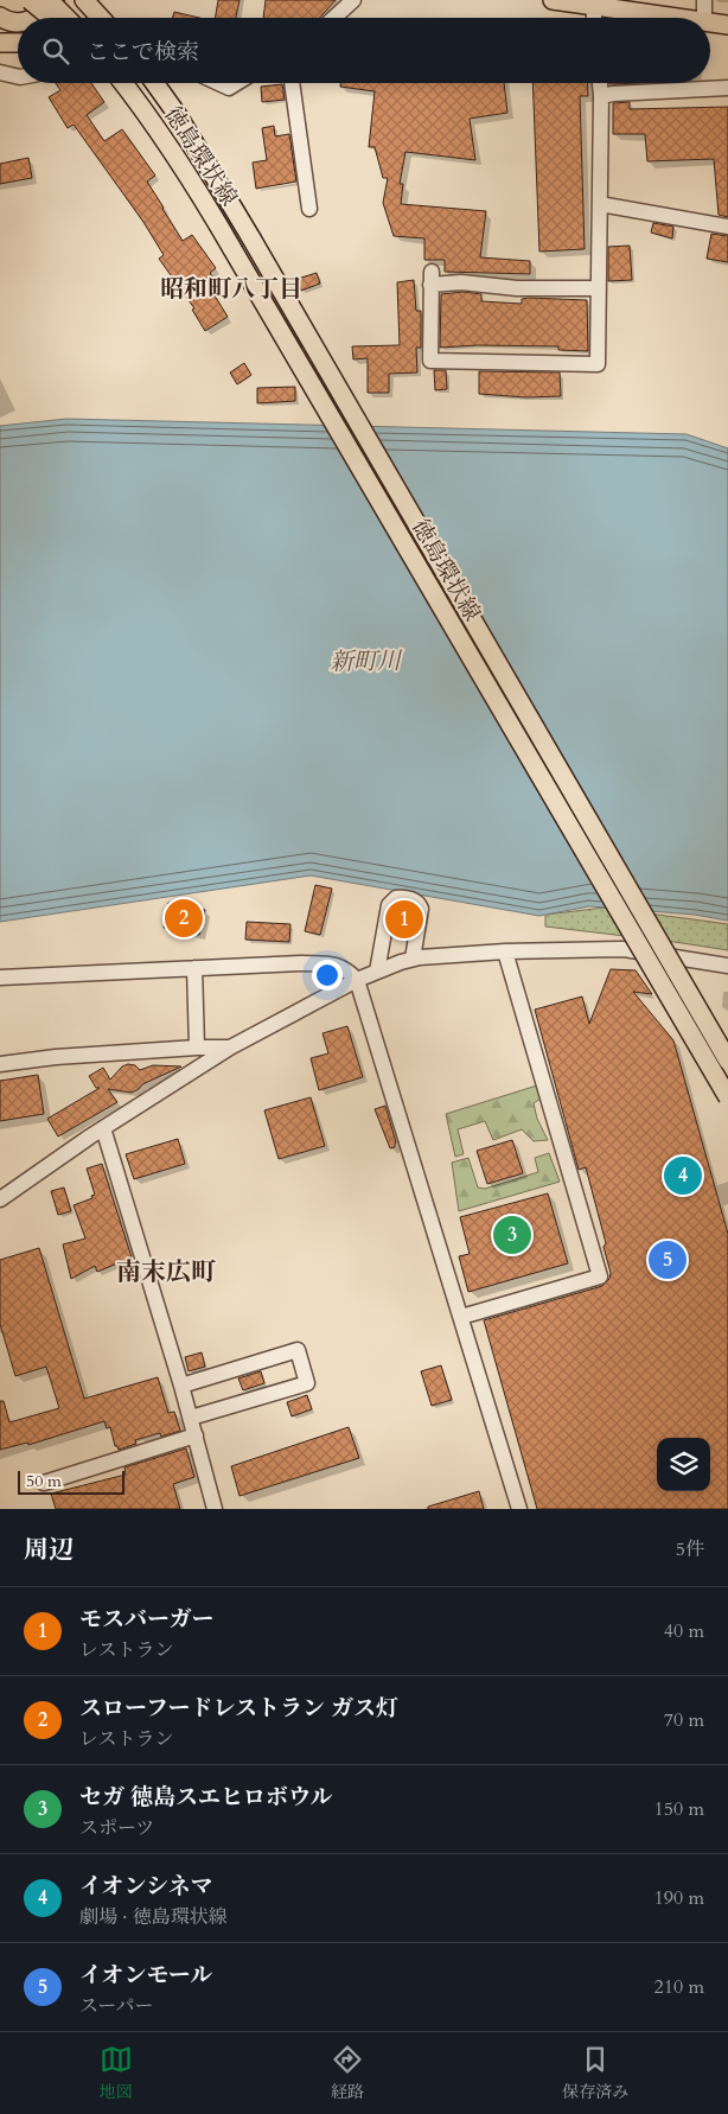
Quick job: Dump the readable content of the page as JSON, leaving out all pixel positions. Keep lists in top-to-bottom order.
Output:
{
  "streets": {
    "main road": ["徳島環状線"]
  },
  "districts": ["昭和町八丁目", "南末広町"],
  "water": ["新町川"],
  "scale_bar": "50 m",
  "page": {
    "search": "ここで検索",
    "pins": [
      "2",
      "1",
      "4",
      "3",
      "5"
    ],
    "scale": "50 m",
    "heading": ["周辺", "5件"],
    "list": [
      {
        "mark": "1",
        "name": "モスバーガー",
        "note": "レストラン",
        "value": "40 m"
      },
      {
        "mark": "2",
        "name": "スローフードレストラン ガス灯",
        "note": "レストラン",
        "value": "70 m"
      },
      {
        "mark": "3",
        "name": "セガ 徳島スエヒロボウル",
        "note": "スポーツ",
        "value": "150 m"
      },
      {
        "mark": "4",
        "name": "イオンシネマ",
        "note": "劇場 · 徳島環状線",
        "value": "190 m"
      },
      {
        "mark": "5",
        "name": "イオンモール",
        "note": "スーパー",
        "value": "210 m"
      }
    ],
    "nav": ["地図", "経路", "保存済み"]
  }
}
